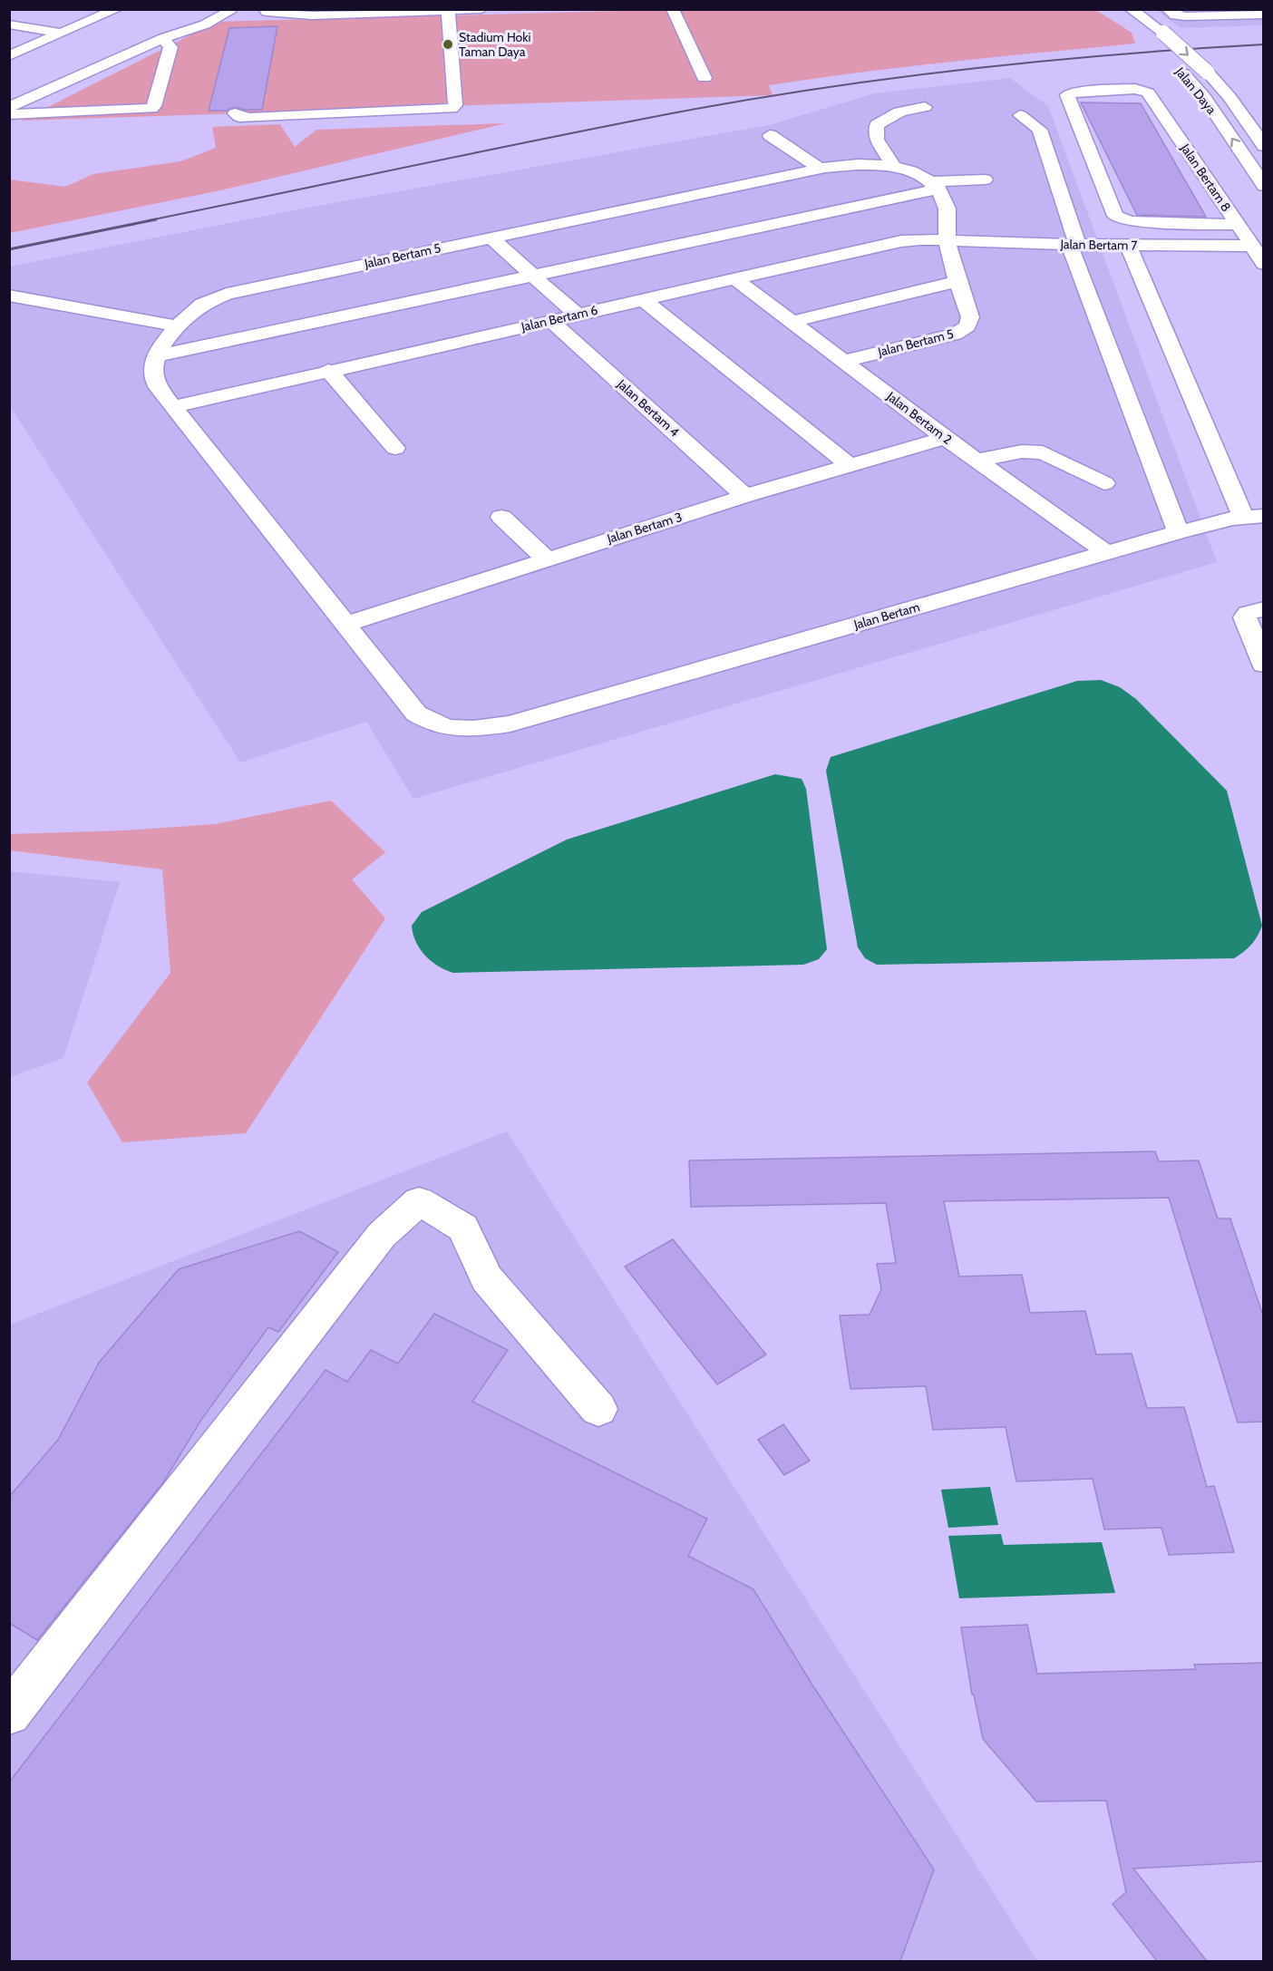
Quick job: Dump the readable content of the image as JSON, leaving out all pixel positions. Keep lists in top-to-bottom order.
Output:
{
  "streets": {
    "street": [
      "Jalan Daya",
      "Jalan Bertam 8",
      "Jalan Bertam 7",
      "Jalan Bertam 5",
      "Jalan Bertam 6",
      "Jalan Bertam 4",
      "Jalan Bertam 2",
      "Jalan Bertam 3",
      "Jalan Bertam"
    ]
  },
  "crossings": [
    ["Jalan Bertam 8", "Jalan Bertam 7"],
    ["Jalan Bertam 7", "Jalan Bertam 5"],
    ["Jalan Bertam 7", "Jalan Bertam 6"],
    ["Jalan Bertam 5", "Jalan Bertam 6"],
    ["Jalan Bertam 5", "Jalan Bertam 2"],
    ["Jalan Bertam 6", "Jalan Bertam 4"],
    ["Jalan Bertam 6", "Jalan Bertam 2"],
    ["Jalan Bertam 4", "Jalan Bertam 3"],
    ["Jalan Bertam 2", "Jalan Bertam 3"],
    ["Jalan Bertam 2", "Jalan Bertam"],
    ["Jalan Bertam 3", "Jalan Bertam"]
  ],
  "places": ["Stadium Hoki Taman Daya"]
}
